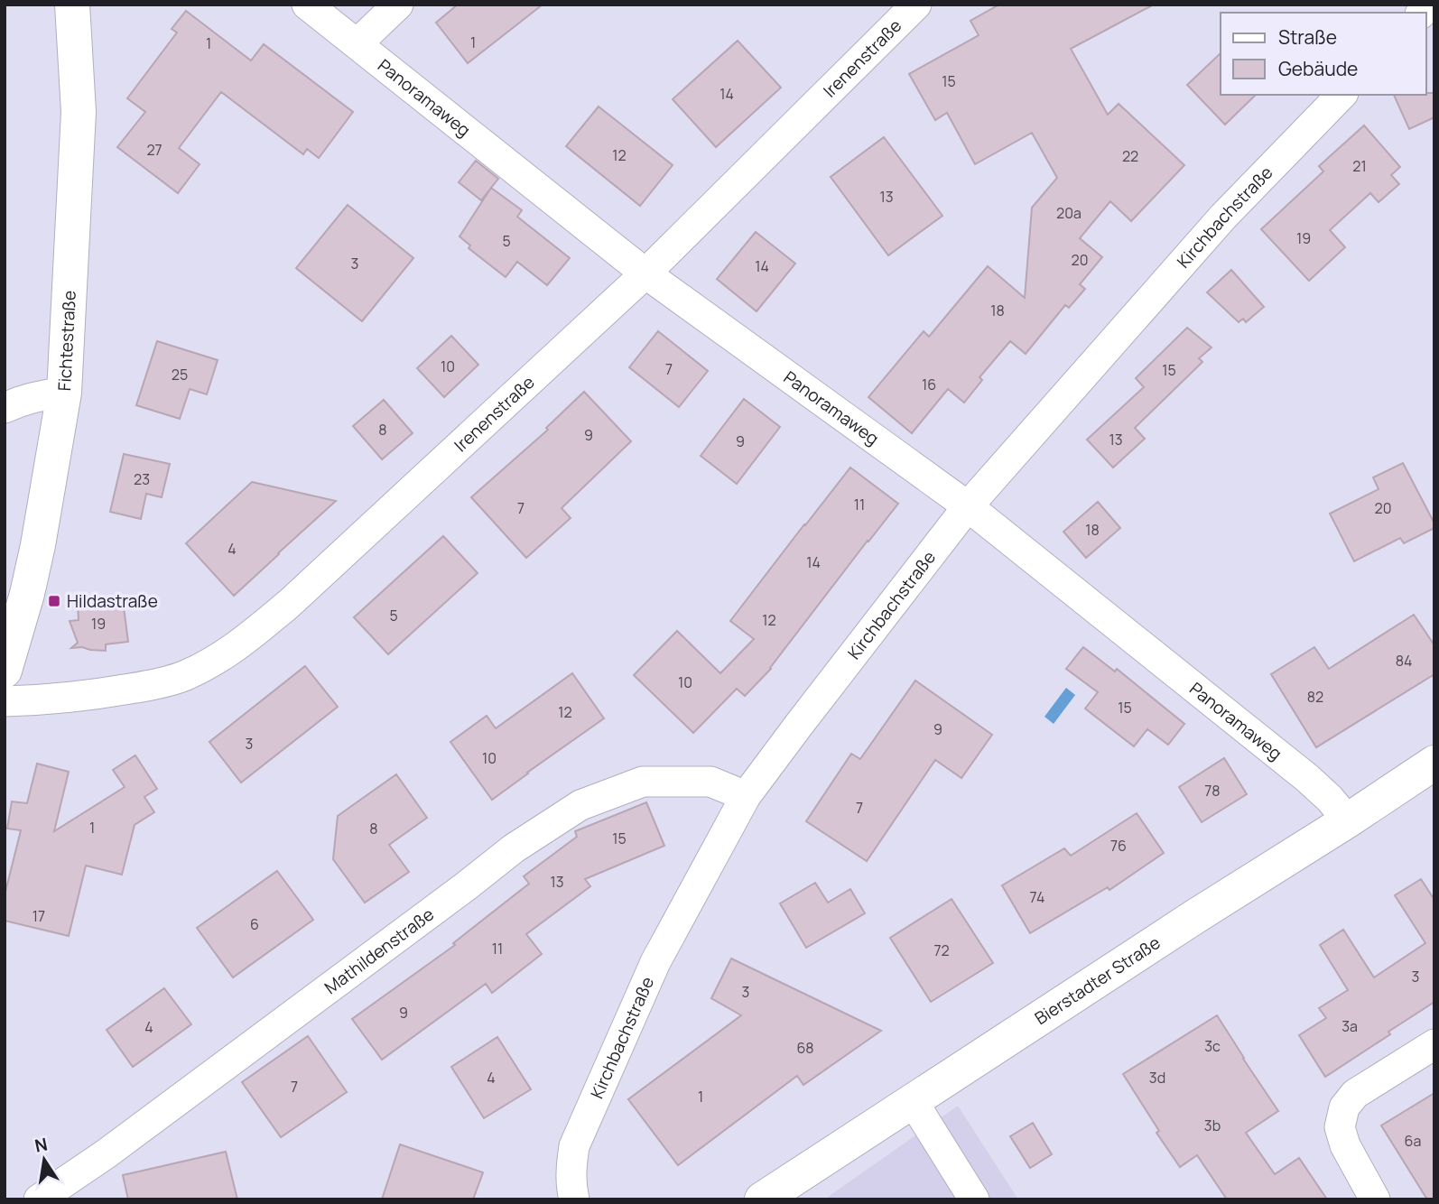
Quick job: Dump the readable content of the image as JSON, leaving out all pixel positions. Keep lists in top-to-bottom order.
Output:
{
  "streets": {
    "main road": ["Fichtestraße", "Bierstadter Straße"],
    "street": [
      "Irenenstraße",
      "Panoramaweg",
      "Kirchbachstraße",
      "Mathildenstraße"
    ]
  },
  "crossings": [
    ["Irenenstraße", "Panoramaweg"],
    ["Panoramaweg", "Kirchbachstraße"],
    ["Panoramaweg", "Bierstadter Straße"],
    ["Kirchbachstraße", "Mathildenstraße"]
  ],
  "places": {
    "transit": ["Hildastraße"]
  },
  "house_numbers": [
    "1",
    "1",
    "15",
    "14",
    "27",
    "12",
    "22",
    "21",
    "13",
    "20a",
    "19",
    "5",
    "20",
    "3",
    "14",
    "18",
    "10",
    "7",
    "15",
    "25",
    "16",
    "8",
    "9",
    "13",
    "9",
    "23",
    "11",
    "7",
    "20",
    "18",
    "4",
    "14",
    "5",
    "12",
    "19",
    "84",
    "10",
    "82",
    "15",
    "12",
    "9",
    "3",
    "10",
    "78",
    "7",
    "1",
    "8",
    "15",
    "76",
    "13",
    "74",
    "17",
    "6",
    "11",
    "72",
    "3",
    "3",
    "9",
    "3a",
    "4",
    "3c",
    "68",
    "4",
    "3d",
    "7",
    "1",
    "3b",
    "6a"
  ],
  "legend": ["Straße", "Gebäude"],
  "north": "top"
}
